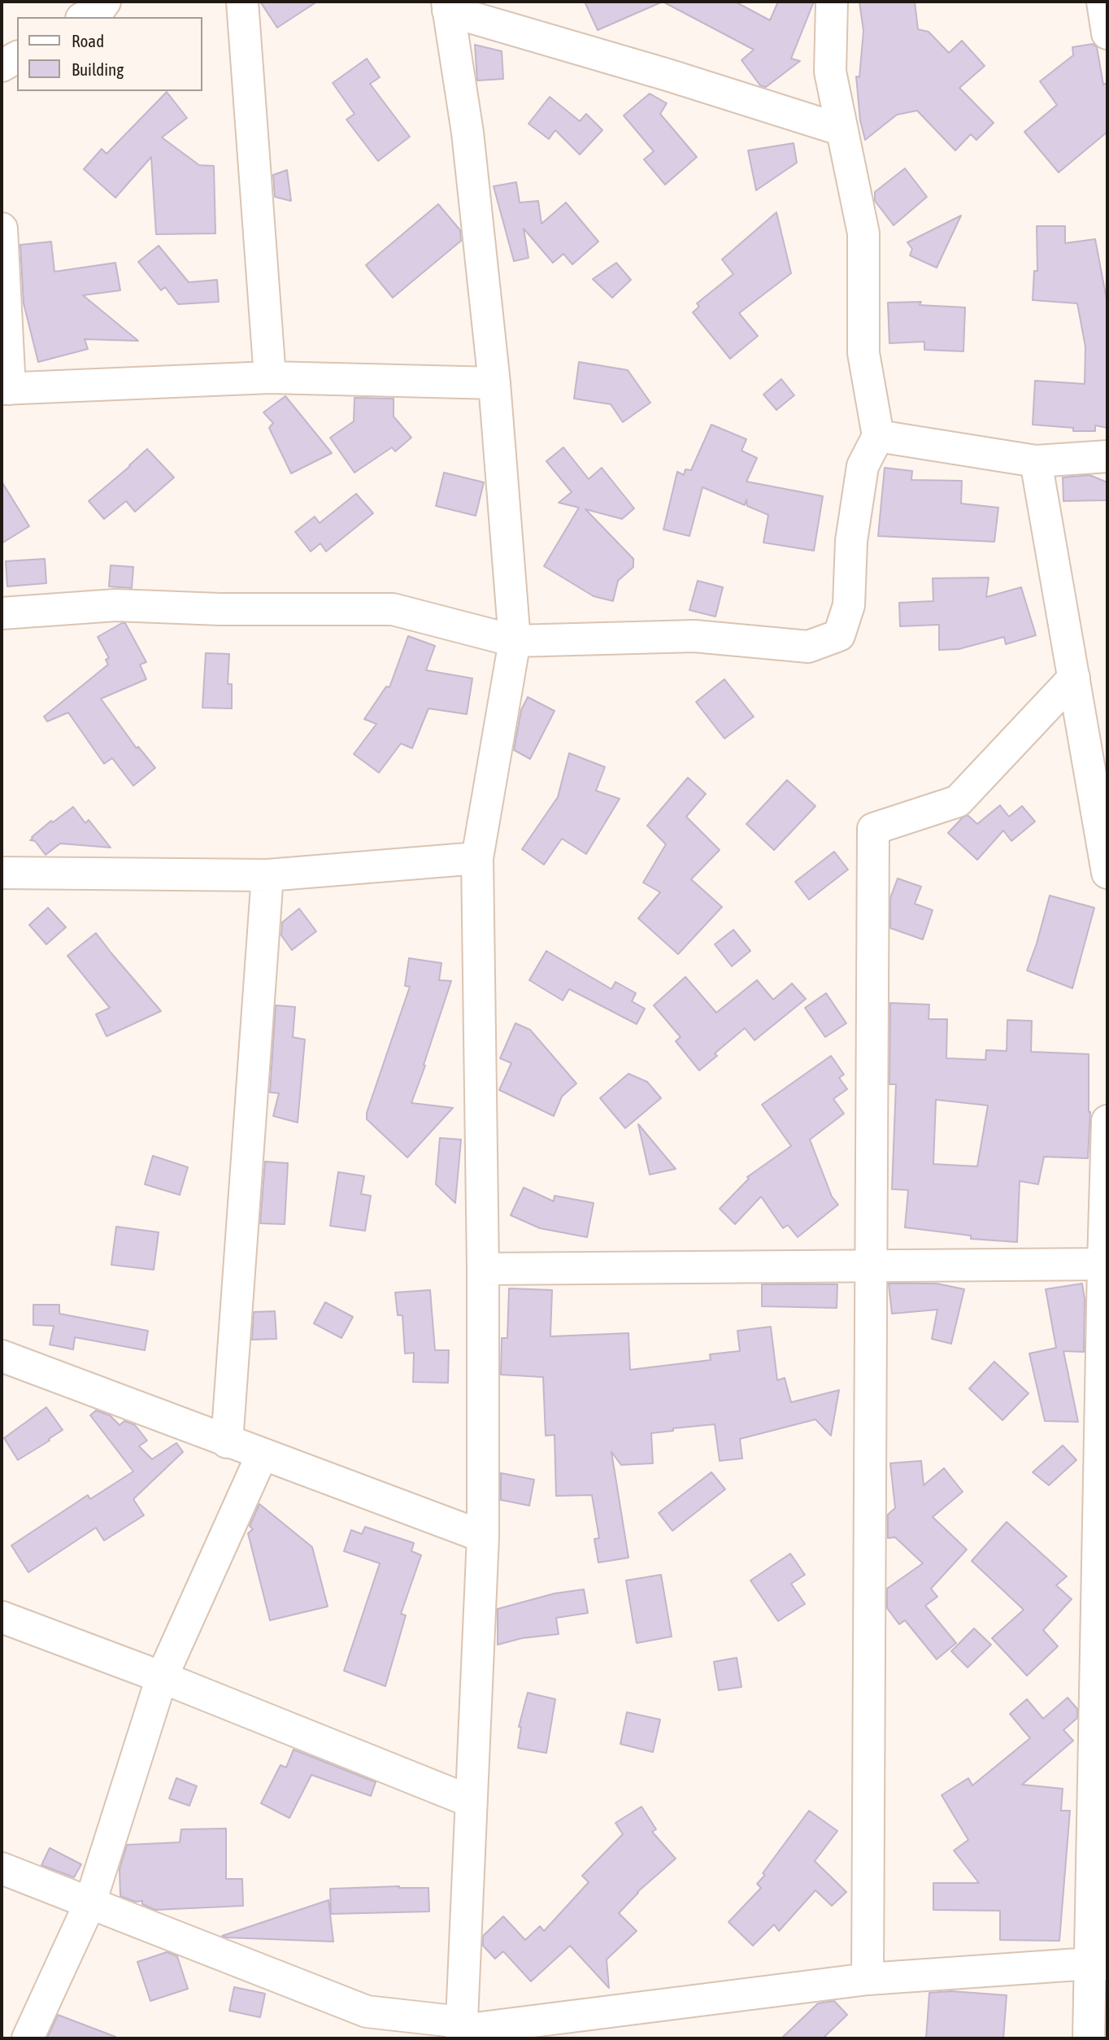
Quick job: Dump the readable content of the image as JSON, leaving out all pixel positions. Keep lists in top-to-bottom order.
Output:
{
  "legend": ["Road", "Building"]
}
